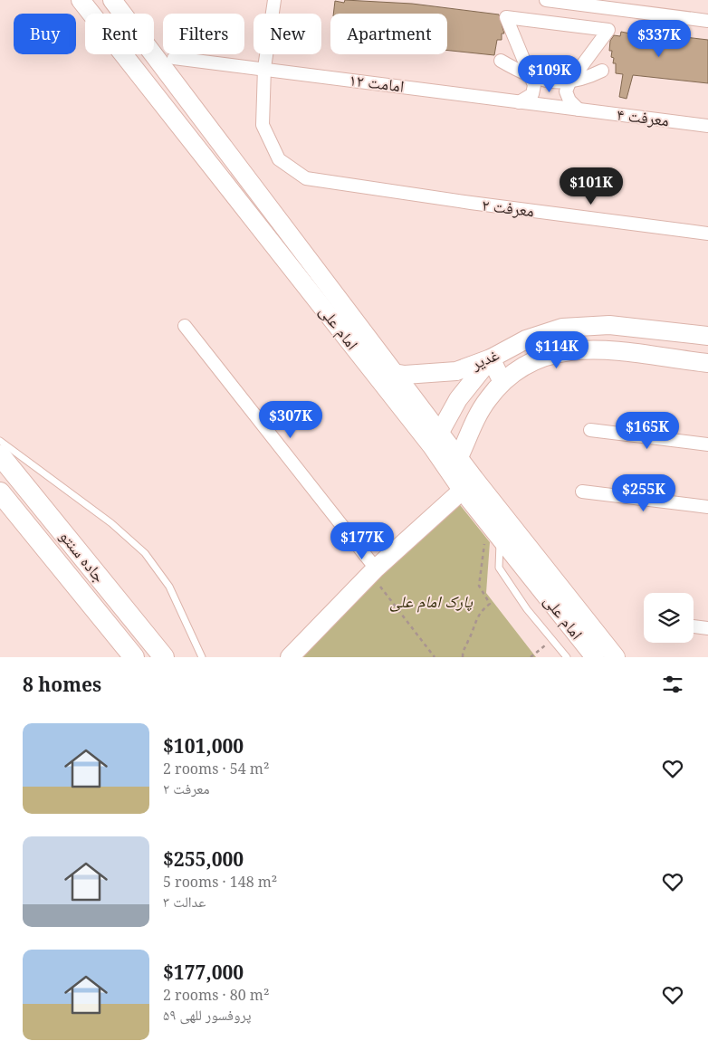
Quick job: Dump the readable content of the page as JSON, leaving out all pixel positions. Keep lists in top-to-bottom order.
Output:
{
  "streets": {
    "main road": ["جاده سنتو"],
    "street": [
      "امامت ۱۲",
      "معرفت ۴",
      "معرفت ۲",
      "امام علی",
      "غدیر"
    ]
  },
  "crossings": [
    ["امامت ۱۲", "معرفت ۴"],
    ["امامت ۱۲", "معرفت ۲"],
    ["امام علی", "غدیر"]
  ],
  "parks": ["پارک امام علی"],
  "page": {
    "chip": [
      "Buy",
      "Rent",
      "Filters",
      "New",
      "Apartment"
    ],
    "price": [
      "$337K",
      "$109K",
      "$101K",
      "$114K",
      "$307K",
      "$165K",
      "$255K",
      "$177K"
    ],
    "heading": "8 homes",
    "list": [
      {
        "name": "$101,000",
        "note": "2 rooms · 54 m² · معرفت ۲"
      },
      {
        "name": "$255,000",
        "note": "5 rooms · 148 m² · عدالت ۳"
      },
      {
        "name": "$177,000",
        "note": "2 rooms · 80 m² · پروفسور للهی ۵۹"
      }
    ]
  }
}
